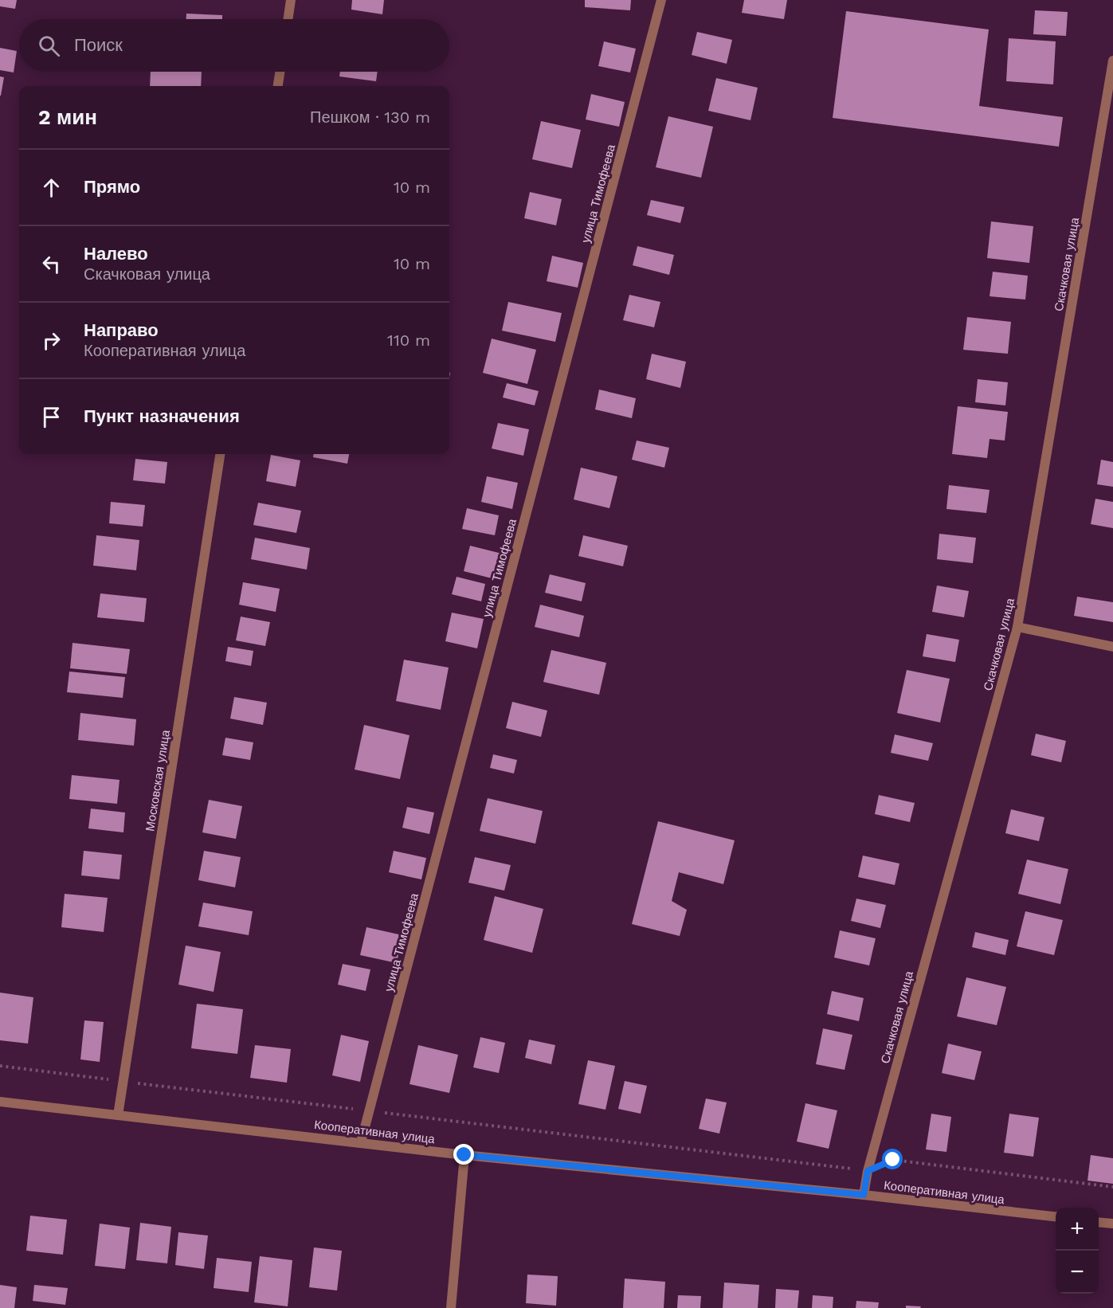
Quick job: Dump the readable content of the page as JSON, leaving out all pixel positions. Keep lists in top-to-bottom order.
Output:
{
  "streets": {
    "street": [
      "улица Тимофеева",
      "Скачковая улица",
      "Московская улица",
      "Кооперативная улица"
    ]
  },
  "crossings": [
    ["улица Тимофеева", "Кооперативная улица"],
    ["Скачковая улица", "Кооперативная улица"],
    ["Московская улица", "Кооперативная улица"]
  ],
  "page": {
    "search": "Поиск",
    "heading": ["2 мин", "Пешком · 130 m"],
    "list": [
      ["Прямо", "10 m"],
      ["Налево", "Скачковая улица", "10 m"],
      ["Направо", "Кооперативная улица", "110 m"],
      "Пункт назначения"
    ],
    "map_buttons": ["+", "−"]
  }
}
